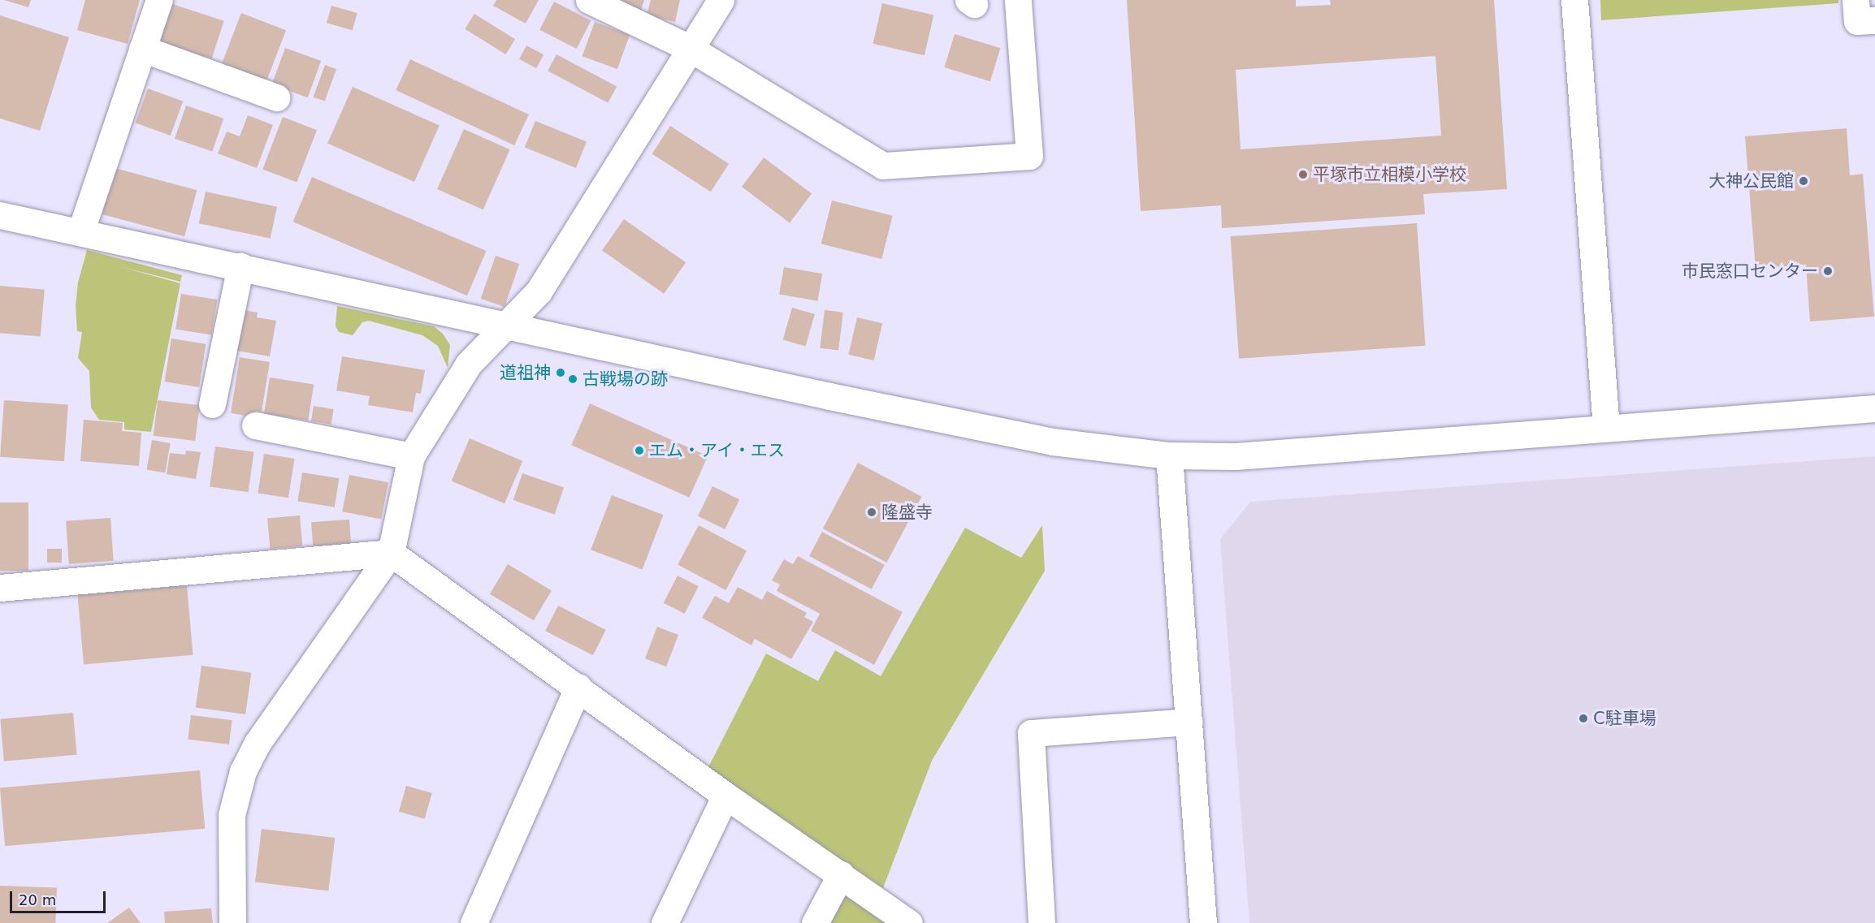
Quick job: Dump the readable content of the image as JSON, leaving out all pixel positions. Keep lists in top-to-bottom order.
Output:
{
  "places": [
    "平塚市立相模小学校",
    "大神公民館",
    "市民窓口センター",
    "道祖神",
    "古戦場の跡",
    "エム・アイ・エス",
    "隆盛寺",
    "C駐車場"
  ],
  "scale_bar": "20 m"
}
